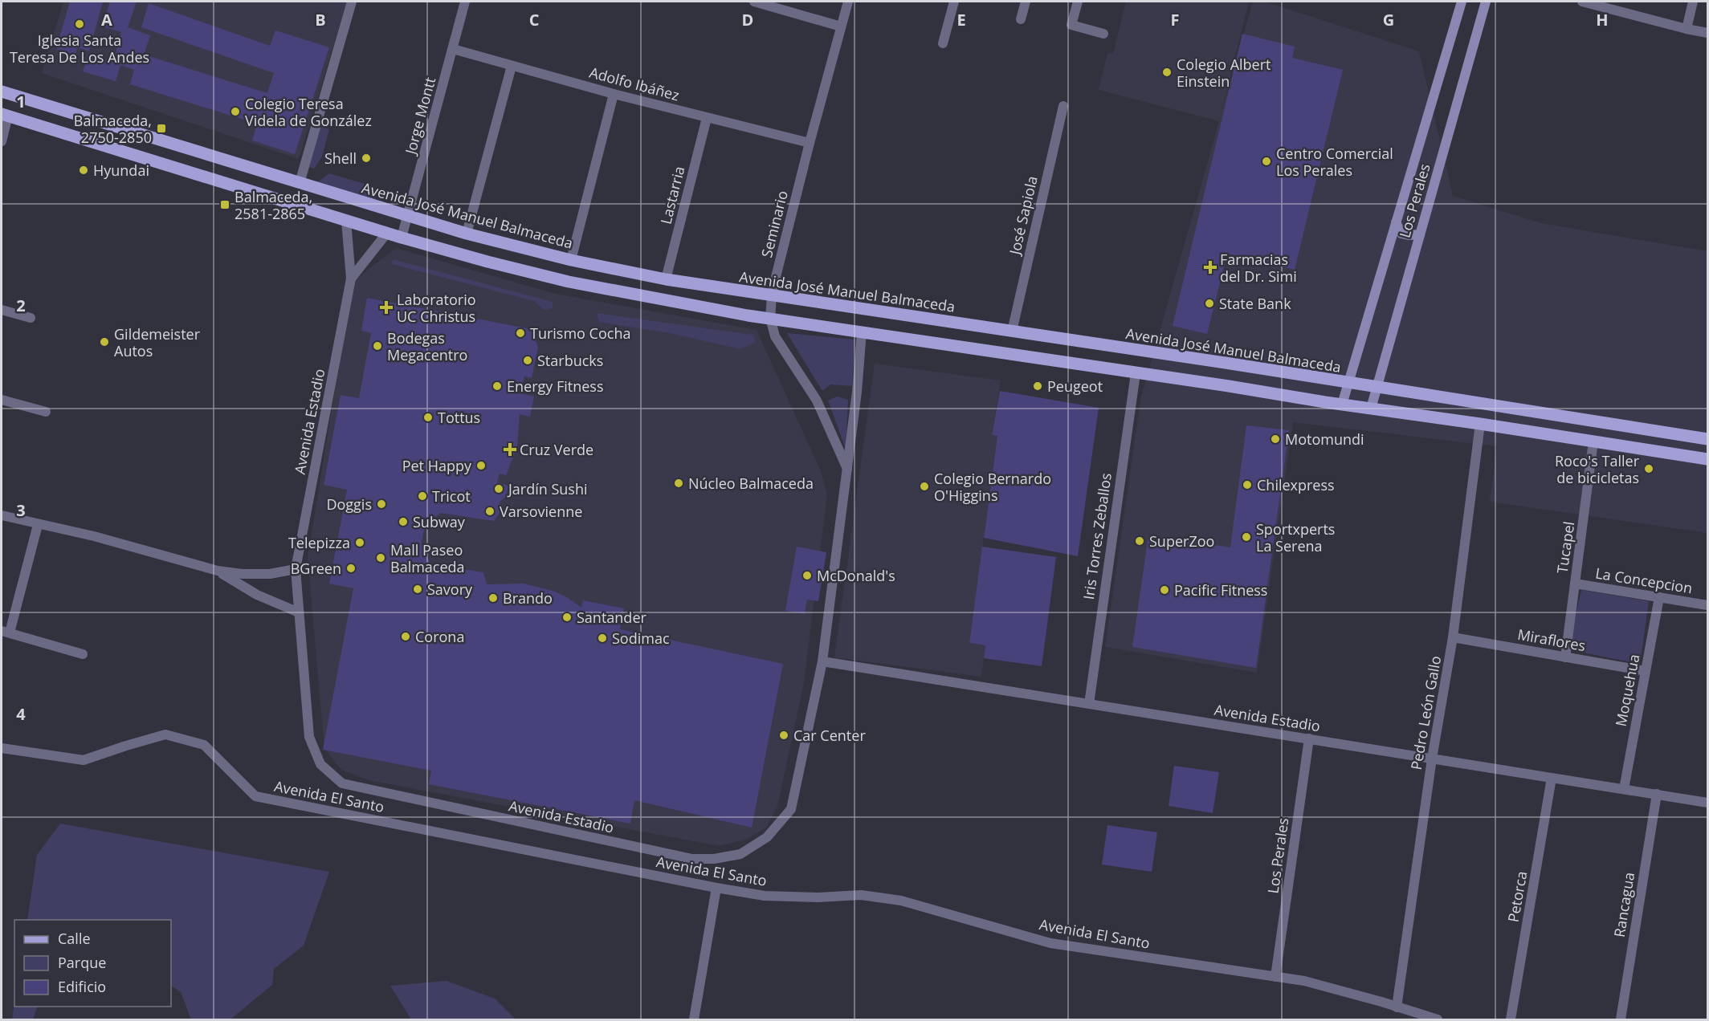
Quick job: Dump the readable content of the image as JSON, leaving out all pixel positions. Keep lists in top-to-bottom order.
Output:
{
  "streets": {
    "main road": ["Los Perales", "Avenida José Manuel Balmaceda"],
    "street": [
      "Adolfo Ibáñez",
      "Jorge Montt",
      "Lastarria",
      "José Sapiola",
      "Seminario",
      "Avenida Estadio",
      "Iris Torres Zeballos",
      "Tucapel",
      "La Concepcion",
      "Miraflores",
      "Moquehua",
      "Pedro León Gallo",
      "Avenida El Santo",
      "Petorca",
      "Rancagua"
    ]
  },
  "crossings": [
    ["Adolfo Ibáñez", "Jorge Montt"],
    ["Adolfo Ibáñez", "Lastarria"],
    ["Adolfo Ibáñez", "Seminario"],
    ["Jorge Montt", "Avenida José Manuel Balmaceda"],
    ["Lastarria", "Avenida José Manuel Balmaceda"],
    ["Los Perales", "Avenida José Manuel Balmaceda"],
    ["Los Perales", "Avenida Estadio"],
    ["Los Perales", "Avenida El Santo"],
    ["Avenida José Manuel Balmaceda", "José Sapiola"],
    ["Avenida José Manuel Balmaceda", "Seminario"],
    ["Seminario", "Avenida Estadio"],
    ["Avenida Estadio", "Iris Torres Zeballos"],
    ["Avenida Estadio", "Moquehua"],
    ["Avenida Estadio", "Pedro León Gallo"],
    ["Avenida Estadio", "Petorca"],
    ["Avenida Estadio", "Rancagua"],
    ["Tucapel", "La Concepcion"],
    ["Tucapel", "Miraflores"],
    ["La Concepcion", "Moquehua"],
    ["Miraflores", "Moquehua"],
    ["Miraflores", "Pedro León Gallo"],
    ["Pedro León Gallo", "Avenida El Santo"]
  ],
  "places": {
    "other": [
      "Iglesia Santa Teresa De Los Andes",
      "Colegio Albert Einstein",
      "Colegio Teresa Videla de González",
      "Shell",
      "Centro Comercial Los Perales",
      "Hyundai",
      "State Bank",
      "Turismo Cocha",
      "Gildemeister Autos",
      "Bodegas Megacentro",
      "Starbucks",
      "Energy Fitness",
      "Peugeot",
      "Tottus",
      "Motomundi",
      "Pet Happy",
      "Roco's Taller de bicicletas",
      "Núcleo Balmaceda",
      "Chilexpress",
      "Colegio Bernardo O'Higgins",
      "Jardín Sushi",
      "Tricot",
      "Doggis",
      "Varsovienne",
      "Subway",
      "Sportxperts La Serena",
      "SuperZoo",
      "Telepizza",
      "Mall Paseo Balmaceda",
      "BGreen",
      "McDonald's",
      "Savory",
      "Pacific Fitness",
      "Brando",
      "Santander",
      "Corona",
      "Sodimac",
      "Car Center"
    ],
    "transit": ["Balmaceda, 2750-2850", "Balmaceda, 2581-2865"],
    "health": ["Farmacias del Dr. Simi", "Laboratorio UC Christus", "Cruz Verde"]
  },
  "legend": ["Calle", "Parque", "Edificio"],
  "grid": {
    "columns": [
      "A",
      "B",
      "C",
      "D",
      "E",
      "F",
      "G",
      "H"
    ],
    "rows": [
      "1",
      "2",
      "3",
      "4"
    ]
  }
}
